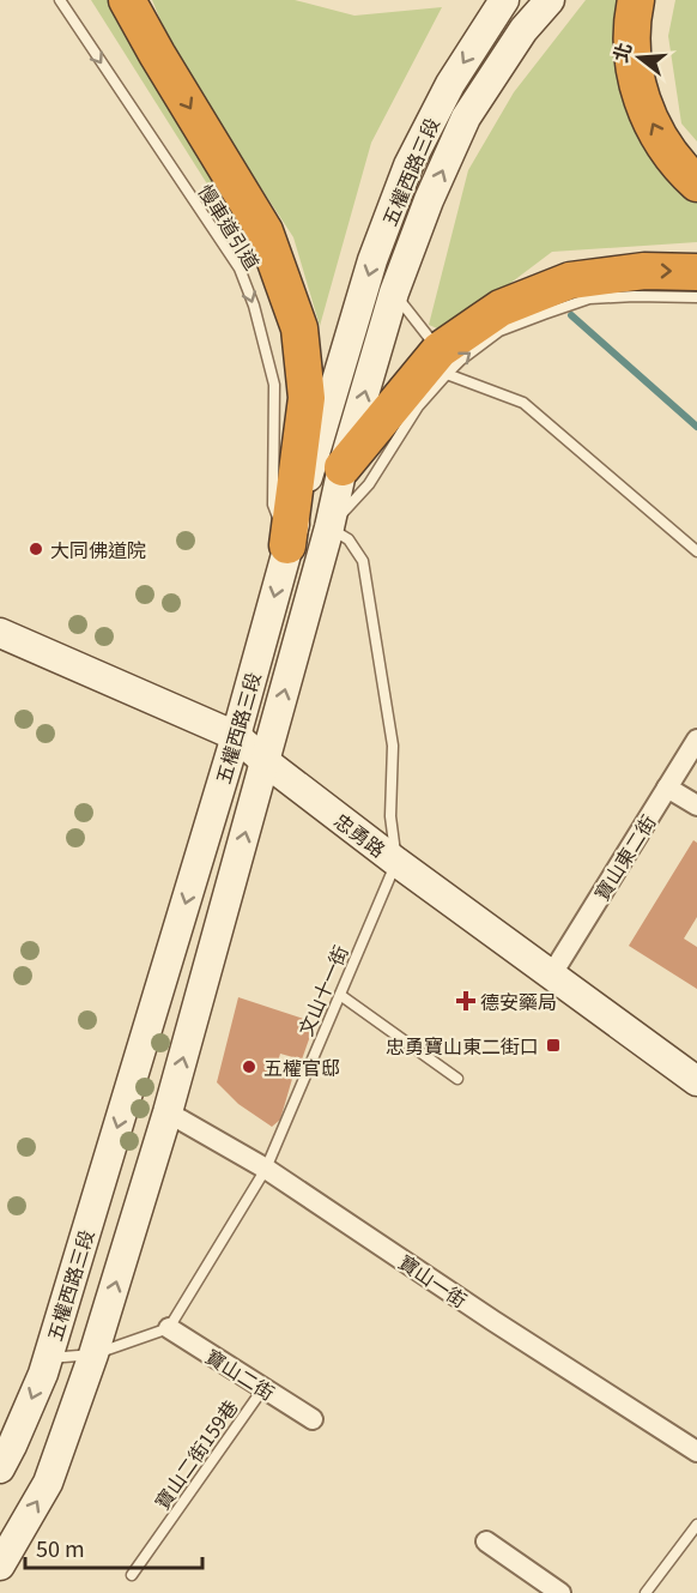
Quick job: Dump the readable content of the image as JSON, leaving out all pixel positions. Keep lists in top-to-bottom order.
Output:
{
  "streets": {
    "main road": ["五權西路三段", "忠勇路"],
    "street": ["寶山東二街", "寶山一街", "寶山二街"],
    "lane": ["慢車道引道", "文山十一街", "寶山二街159巷"]
  },
  "crossings": [
    ["五權西路三段", "慢車道引道"],
    ["五權西路三段", "忠勇路"],
    ["五權西路三段", "寶山一街"],
    ["忠勇路", "寶山東二街"],
    ["忠勇路", "文山十一街"],
    ["文山十一街", "寶山一街"],
    ["文山十一街", "寶山二街"],
    ["寶山二街", "寶山二街159巷"]
  ],
  "one_way": ["慢車道引道"],
  "places": {
    "other": ["大同佛道院", "五權官邸"],
    "health": ["德安藥局"],
    "transit": ["忠勇寶山東二街口"]
  },
  "scale_bar": "50 m",
  "north": "left"
}
